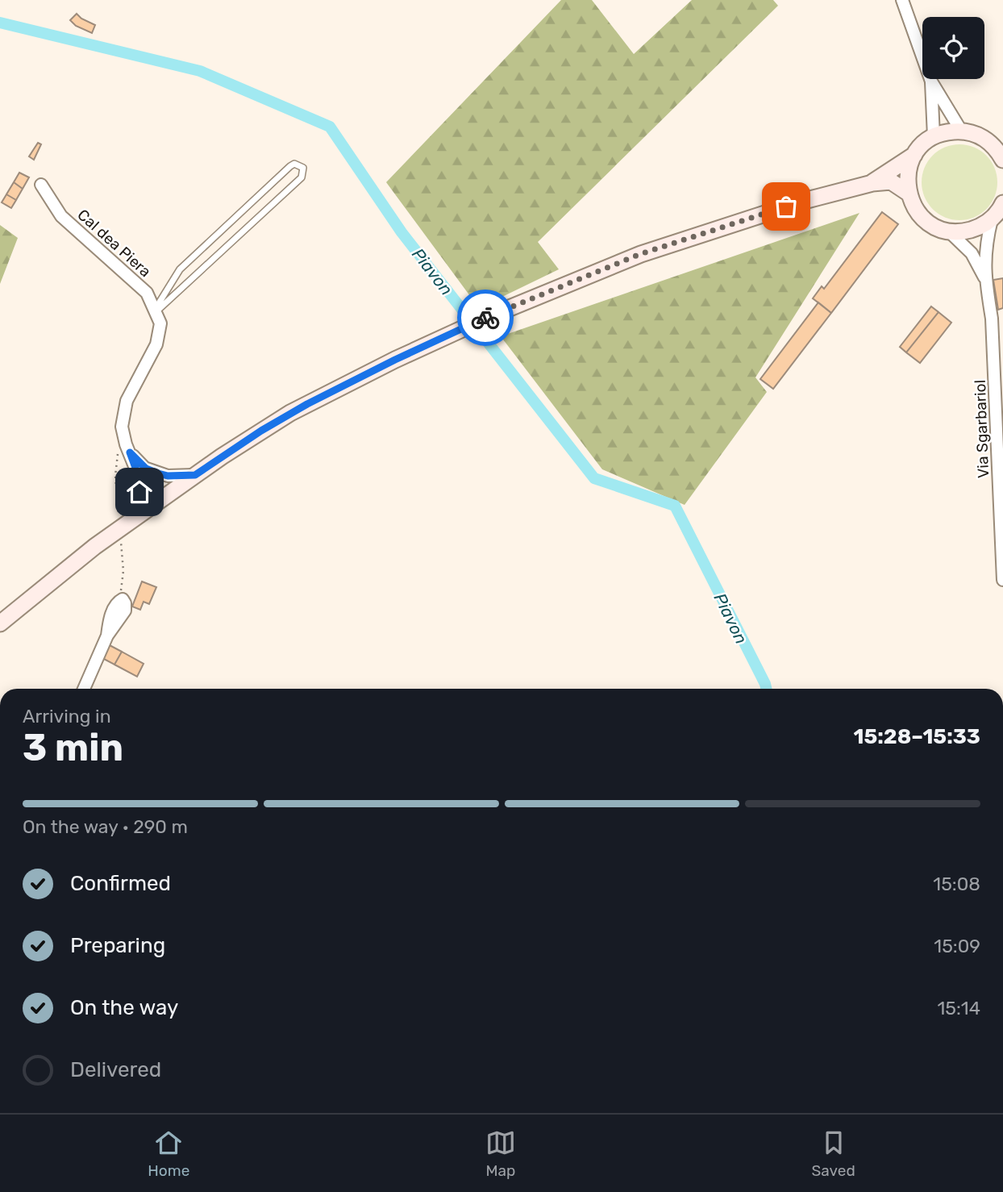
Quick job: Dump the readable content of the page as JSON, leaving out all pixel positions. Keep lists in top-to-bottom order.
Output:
{
  "streets": {
    "street": ["Cal dea Piera", "Via Sgarbariol"]
  },
  "water": ["Piavon"],
  "page": {
    "heading": ["3 min", "Arriving in", "15:28–15:33"],
    "bar": "On the way · 290 m",
    "list": [
      ["Confirmed", "15:08"],
      ["Preparing", "15:09"],
      ["On the way", "15:14"],
      "Delivered"
    ],
    "tabs": ["Home", "Map", "Saved"]
  }
}
